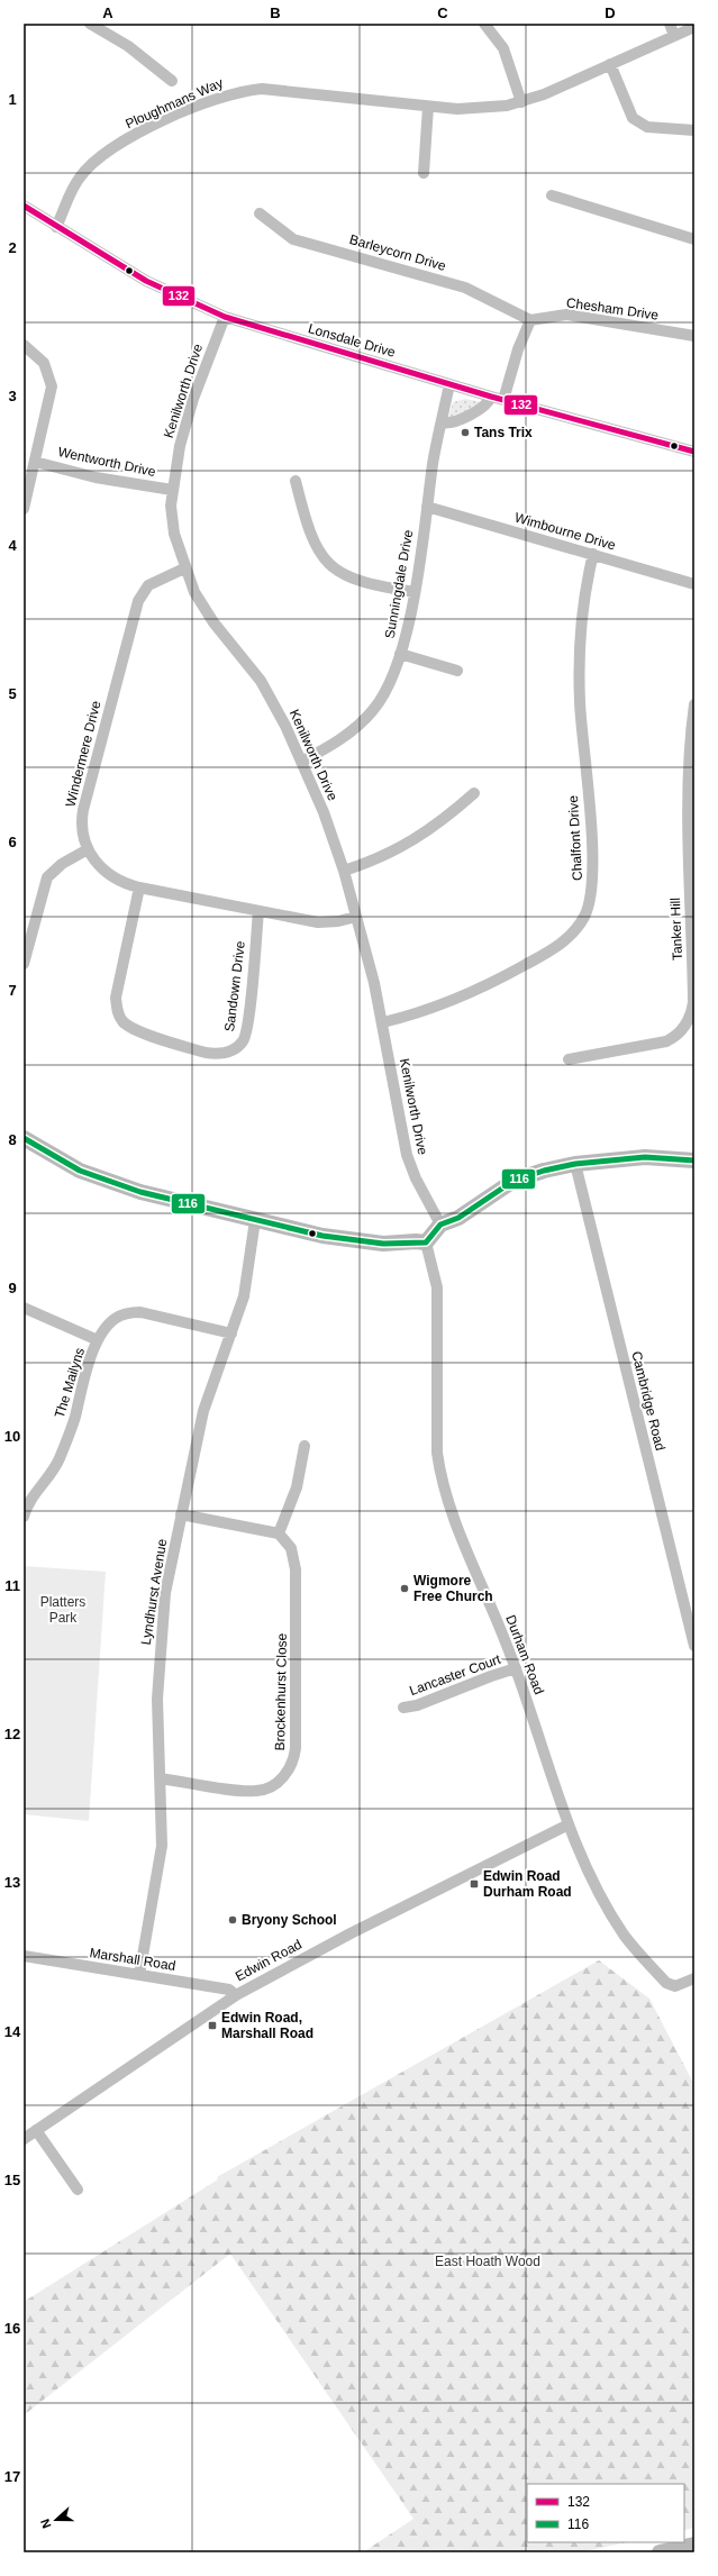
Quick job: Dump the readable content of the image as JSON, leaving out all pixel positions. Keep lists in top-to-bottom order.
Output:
{
  "streets": {
    "street": [
      "Ploughmans Way",
      "Barleycorn Drive",
      "Chesham Drive",
      "Lonsdale Drive",
      "Kenilworth Drive",
      "Wentworth Drive",
      "Wimbourne Drive",
      "Sunningdale Drive",
      "Windermere Drive",
      "Chalfont Drive",
      "Tanker Hill",
      "Sandown Drive",
      "The Mailyns",
      "Cambridge Road",
      "Lyndhurst Avenue",
      "Durham Road",
      "Lancaster Court",
      "Brockenhurst Close",
      "Marshall Road",
      "Edwin Road"
    ]
  },
  "crossings": [
    ["Ploughmans Way", "Lonsdale Drive"],
    ["Barleycorn Drive", "Chesham Drive"],
    ["Lonsdale Drive", "Kenilworth Drive"],
    ["Lonsdale Drive", "Sunningdale Drive"],
    ["Kenilworth Drive", "Wentworth Drive"],
    ["Kenilworth Drive", "Sunningdale Drive"],
    ["Kenilworth Drive", "Windermere Drive"],
    ["Kenilworth Drive", "Chalfont Drive"],
    ["Wimbourne Drive", "Sunningdale Drive"],
    ["Wimbourne Drive", "Chalfont Drive"],
    ["Windermere Drive", "Sandown Drive"],
    ["The Mailyns", "Lyndhurst Avenue"],
    ["Lyndhurst Avenue", "Brockenhurst Close"],
    ["Lyndhurst Avenue", "Marshall Road"],
    ["Durham Road", "Lancaster Court"],
    ["Durham Road", "Edwin Road"],
    ["Marshall Road", "Edwin Road"]
  ],
  "parks": ["Platters Park", "East Hoath Wood"],
  "places": {
    "other": ["Tans Trix", "Wigmore Free Church", "Bryony School"],
    "transit": ["Edwin Road Durham Road", "Edwin Road, Marshall Road"]
  },
  "lines": ["transit line 132", "transit line 116"],
  "legend": ["132", "116"],
  "north": "left",
  "grid": {
    "columns": [
      "A",
      "B",
      "C",
      "D"
    ],
    "rows": [
      "1",
      "2",
      "3",
      "4",
      "5",
      "6",
      "7",
      "8",
      "9",
      "10",
      "11",
      "12",
      "13",
      "14",
      "15",
      "16",
      "17"
    ]
  }
}
